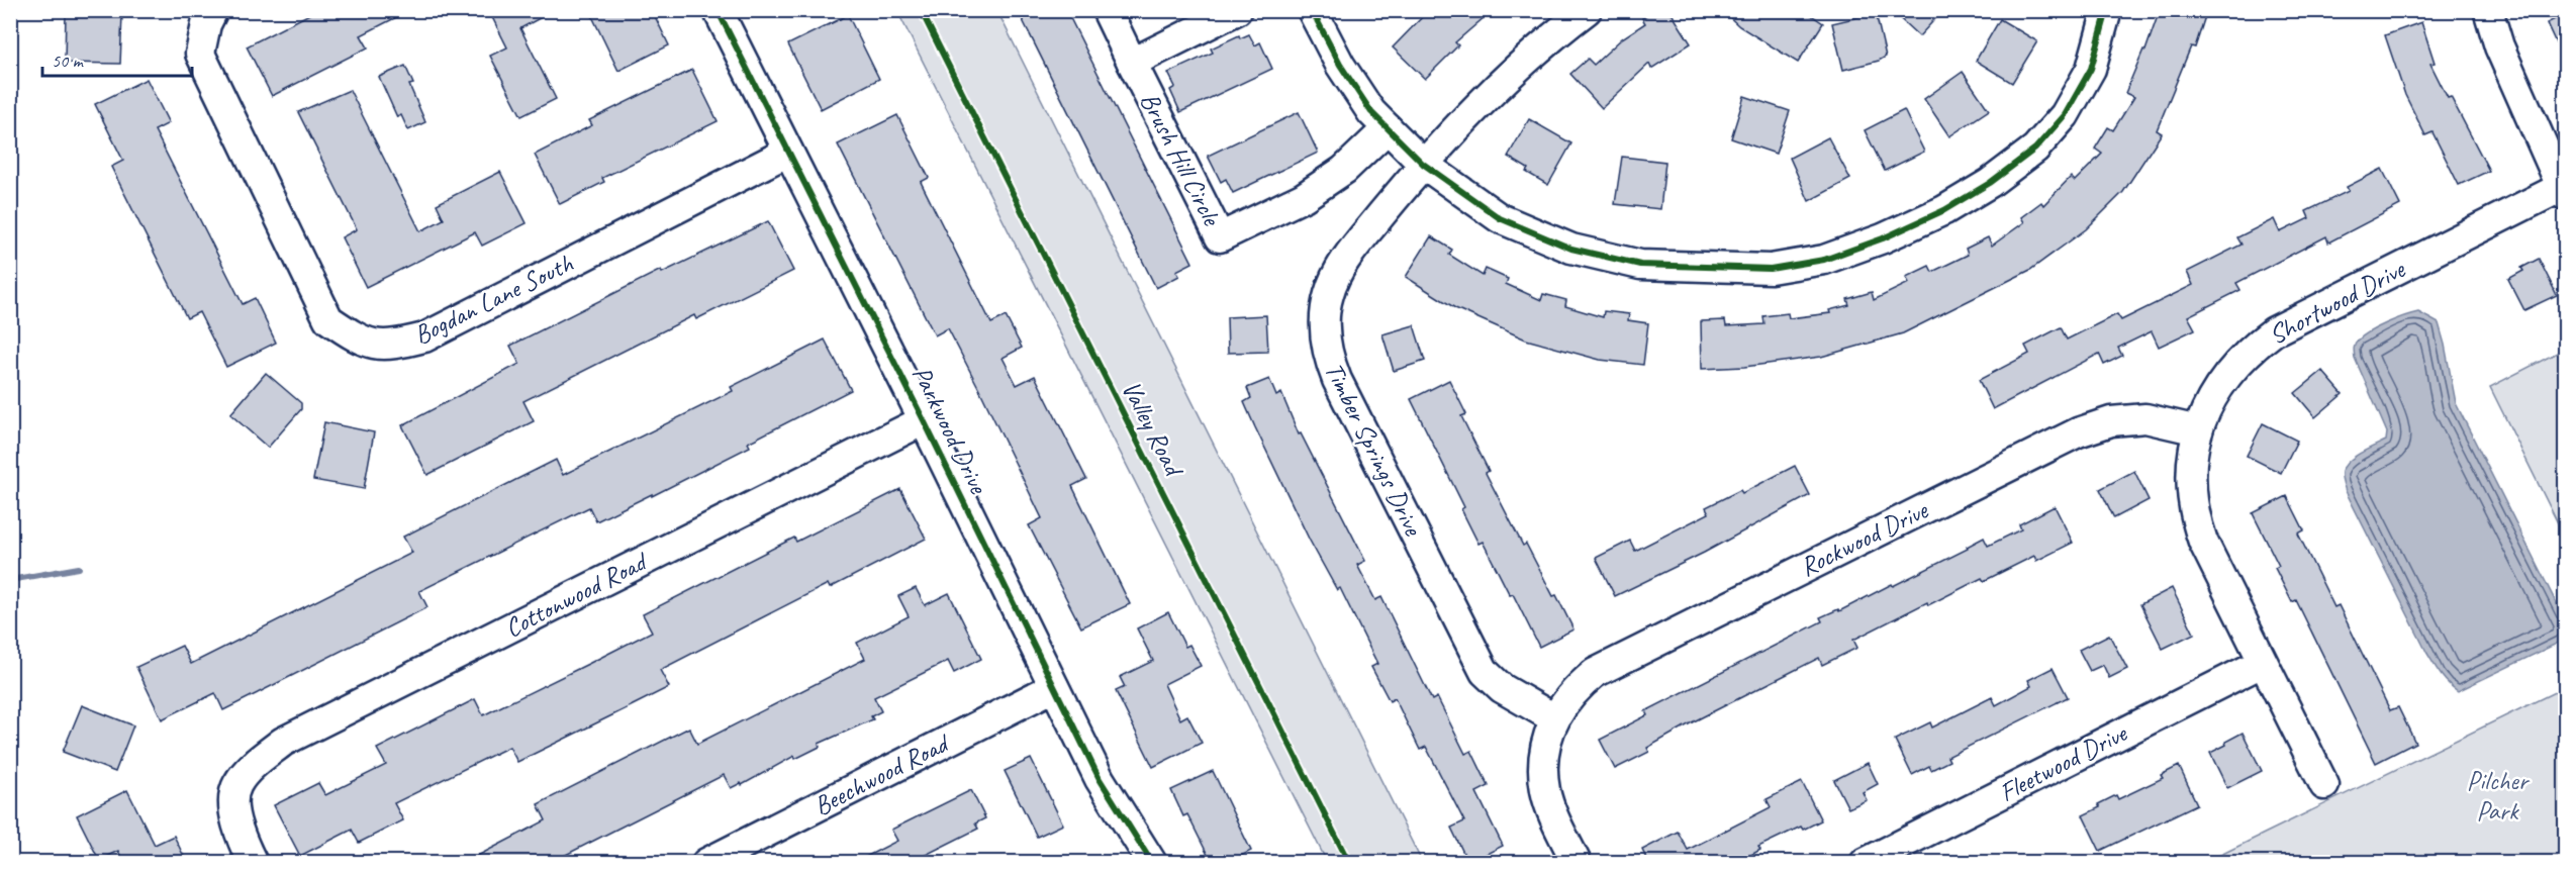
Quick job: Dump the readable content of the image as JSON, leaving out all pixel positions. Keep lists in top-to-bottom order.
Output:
{
  "streets": {
    "street": [
      "Brush Hill Circle",
      "Bogdan Lane South",
      "Shortwood Drive",
      "Parkwood Drive",
      "Timber Springs Drive",
      "Rockwood Drive",
      "Cottonwood Road",
      "Fleetwood Drive",
      "Beechwood Road"
    ],
    "cycle path": ["Valley Road"]
  },
  "crossings": [
    ["Bogdan Lane South", "Parkwood Drive"],
    ["Shortwood Drive", "Rockwood Drive"],
    ["Shortwood Drive", "Fleetwood Drive"],
    ["Parkwood Drive", "Cottonwood Road"],
    ["Parkwood Drive", "Beechwood Road"],
    ["Timber Springs Drive", "Rockwood Drive"]
  ],
  "parks": ["Pilcher Park"],
  "scale_bar": "50 m"
}
